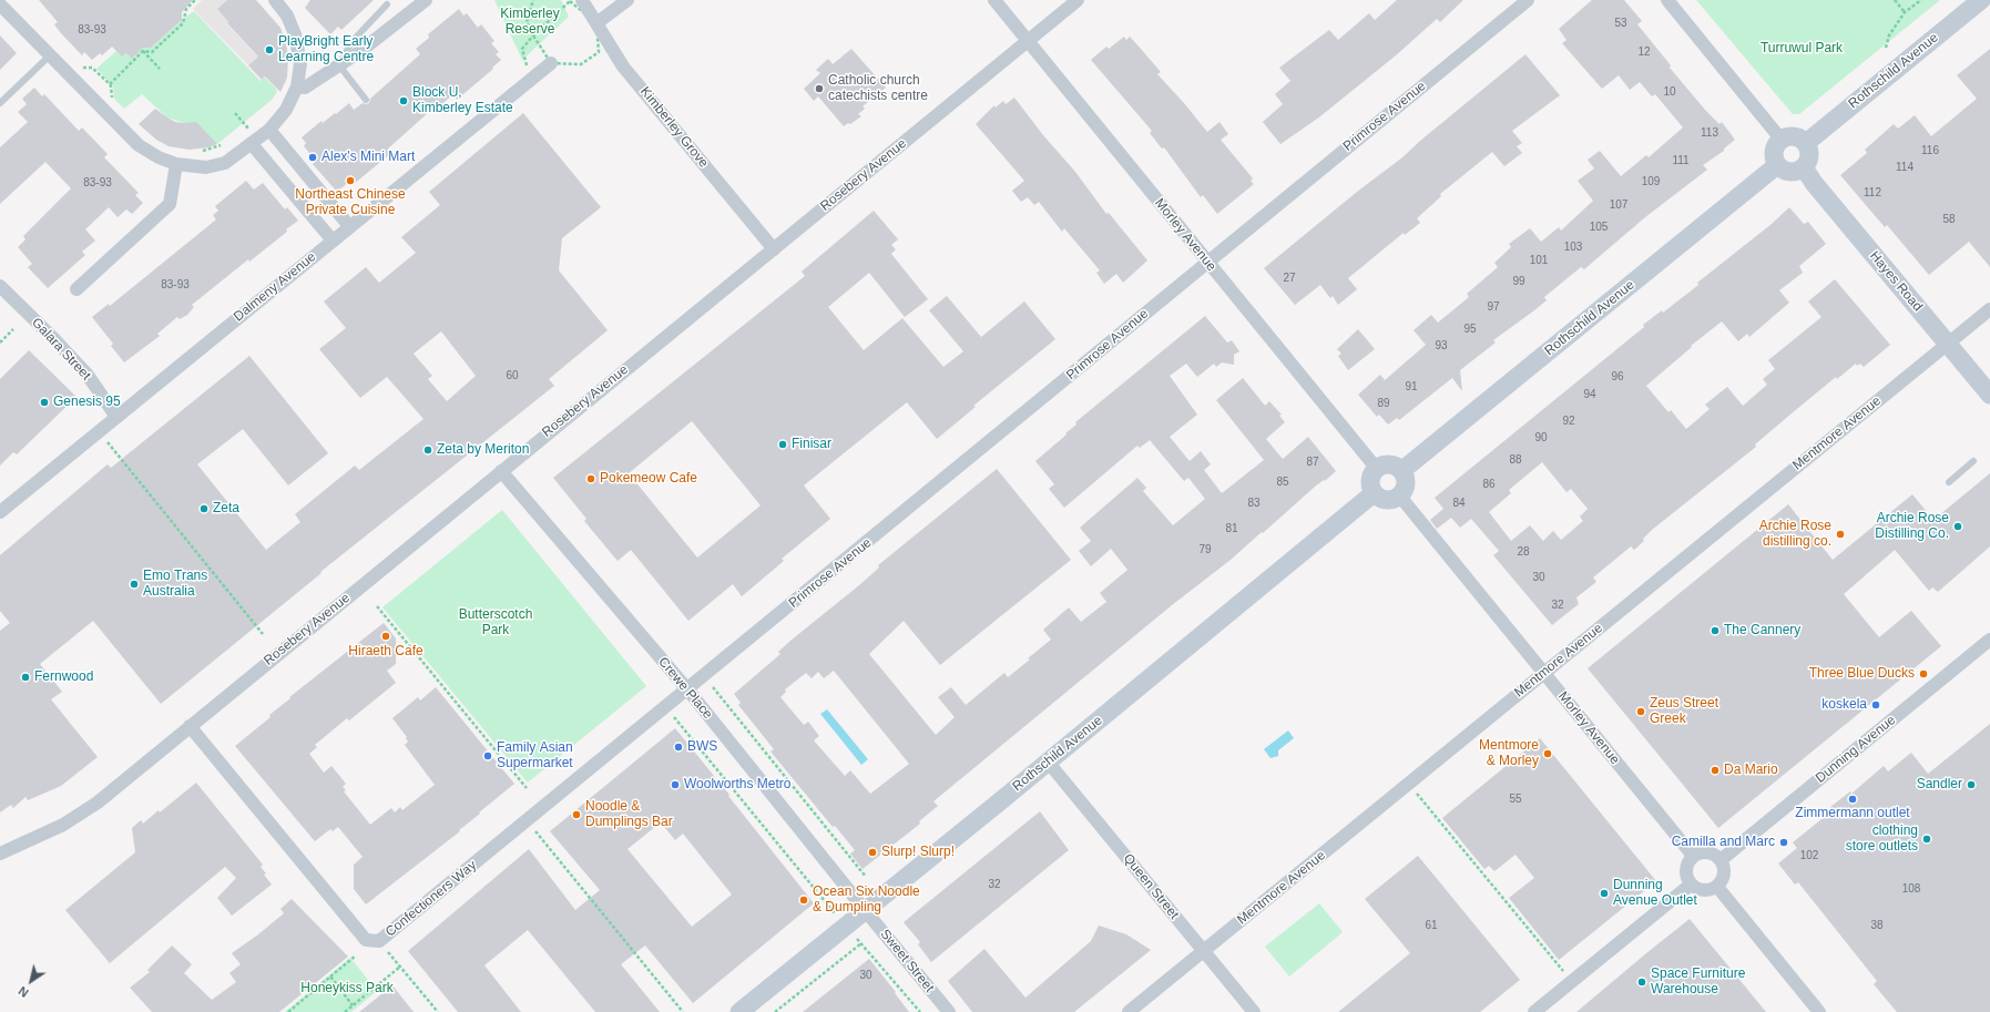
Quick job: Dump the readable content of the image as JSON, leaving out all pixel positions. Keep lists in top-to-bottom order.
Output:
{
  "streets": {
    "street": [
      "Rothschild Avenue",
      "Primrose Avenue",
      "Kimberley Grove",
      "Rosebery Avenue",
      "Morley Avenue",
      "Hayes Road",
      "Dalmeny Avenue",
      "Galara Street",
      "Mentmore Avenue",
      "Crewe Place",
      "Dunning Avenue",
      "Queen Street",
      "Confectioners Way",
      "Sweet Street"
    ]
  },
  "crossings": [
    ["Rothschild Avenue", "Morley Avenue"],
    ["Rothschild Avenue", "Hayes Road"],
    ["Rothschild Avenue", "Crewe Place"],
    ["Rothschild Avenue", "Queen Street"],
    ["Rothschild Avenue", "Sweet Street"],
    ["Primrose Avenue", "Morley Avenue"],
    ["Primrose Avenue", "Crewe Place"],
    ["Primrose Avenue", "Confectioners Way"],
    ["Kimberley Grove", "Rosebery Avenue"],
    ["Rosebery Avenue", "Morley Avenue"],
    ["Rosebery Avenue", "Crewe Place"],
    ["Rosebery Avenue", "Confectioners Way"],
    ["Morley Avenue", "Mentmore Avenue"],
    ["Morley Avenue", "Dunning Avenue"],
    ["Hayes Road", "Mentmore Avenue"],
    ["Dalmeny Avenue", "Galara Street"],
    ["Mentmore Avenue", "Queen Street"],
    ["Crewe Place", "Confectioners Way"],
    ["Crewe Place", "Sweet Street"]
  ],
  "parks": [
    "Kimberley Reserve",
    "Turruwul Park",
    "Butterscotch Park",
    "Honeykiss Park"
  ],
  "places": [
    "PlayBright Early Learning Centre",
    "Catholic church catechists centre",
    "Block U, Kimberley Estate",
    "Alex's Mini Mart",
    "Northeast Chinese Private Cuisine",
    "Genesis 95",
    "Finisar",
    "Zeta by Meriton",
    "Pokemeow Cafe",
    "Zeta",
    "Archie Rose Distilling Co.",
    "Archie Rose distilling co.",
    "Emo Trans Australia",
    "The Cannery",
    "Hiraeth Cafe",
    "Three Blue Ducks",
    "Fernwood",
    "koskela",
    "Zeus Street Greek",
    "BWS",
    "Mentmore & Morley",
    "Family Asian Supermarket",
    "Da Mario",
    "Woolworths Metro",
    "Sandler",
    "Zimmermann outlet",
    "Noodle & Dumplings Bar",
    "clothing store outlets",
    "Camilla and Marc",
    "Slurp! Slurp!",
    "Dunning Avenue Outlet",
    "Ocean Six Noodle & Dumpling",
    "Space Furniture Warehouse"
  ],
  "house_numbers": [
    "53",
    "83-93",
    "12",
    "10",
    "113",
    "116",
    "111",
    "114",
    "109",
    "83-93",
    "112",
    "107",
    "58",
    "105",
    "103",
    "101",
    "27",
    "99",
    "83-93",
    "97",
    "95",
    "93",
    "60",
    "96",
    "91",
    "94",
    "89",
    "92",
    "90",
    "88",
    "87",
    "85",
    "86",
    "83",
    "84",
    "81",
    "79",
    "28",
    "30",
    "32",
    "55",
    "102",
    "32",
    "108",
    "61",
    "38",
    "30"
  ],
  "north": "bottom left"
}
